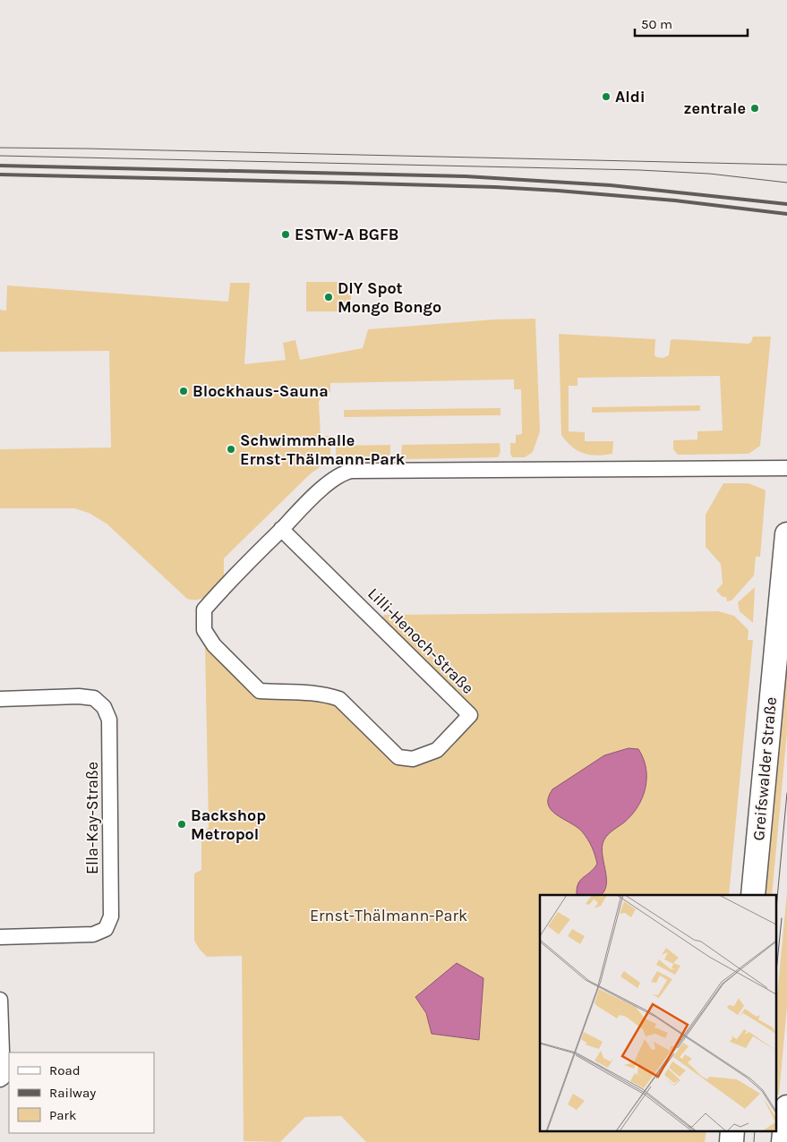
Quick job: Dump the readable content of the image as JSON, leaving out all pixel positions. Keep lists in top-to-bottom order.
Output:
{
  "streets": {
    "main road": ["Greifswalder Straße"],
    "street": ["Lilli-Henoch-Straße", "Ella-Kay-Straße"]
  },
  "parks": ["Ernst-Thälmann-Park"],
  "places": [
    "Aldi",
    "zentrale",
    "ESTW-A BGFB",
    "DIY Spot Mongo Bongo",
    "Blockhaus-Sauna",
    "Schwimmhalle Ernst-Thälmann-Park",
    "Backshop Metropol"
  ],
  "legend": ["Road", "Railway", "Park"],
  "scale_bar": "50 m"
}
